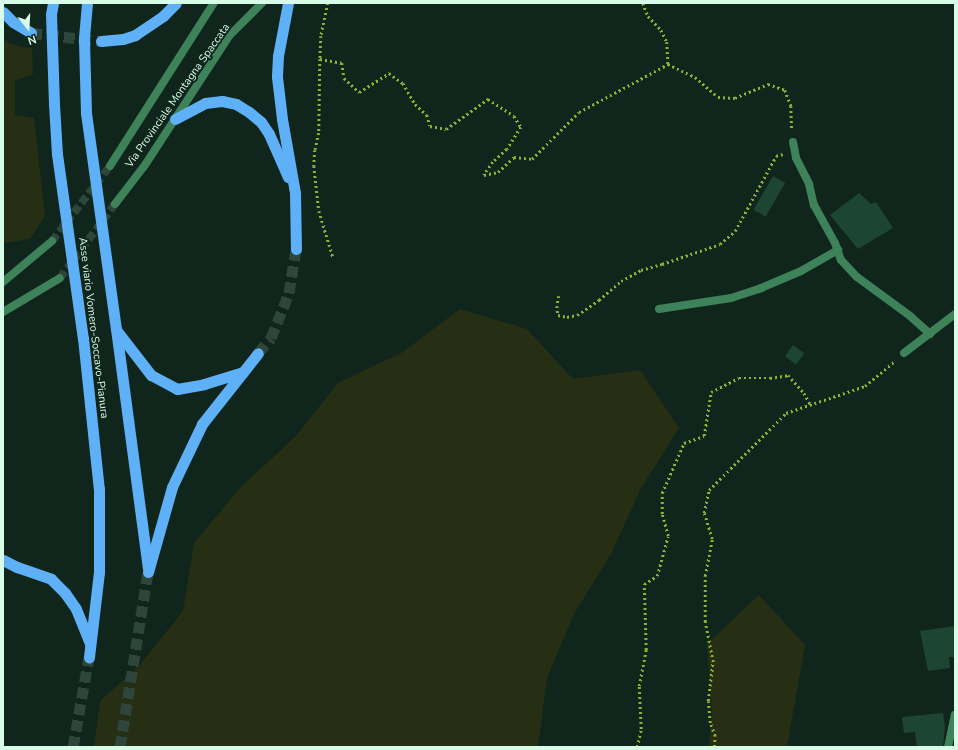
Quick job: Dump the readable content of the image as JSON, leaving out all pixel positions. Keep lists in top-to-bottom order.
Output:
{
  "streets": {
    "highway": ["Asse viario Vomero-Soccavo-Pianura"],
    "street": ["Via Provinciale Montagna Spaccata"]
  },
  "north": "bottom"
}
